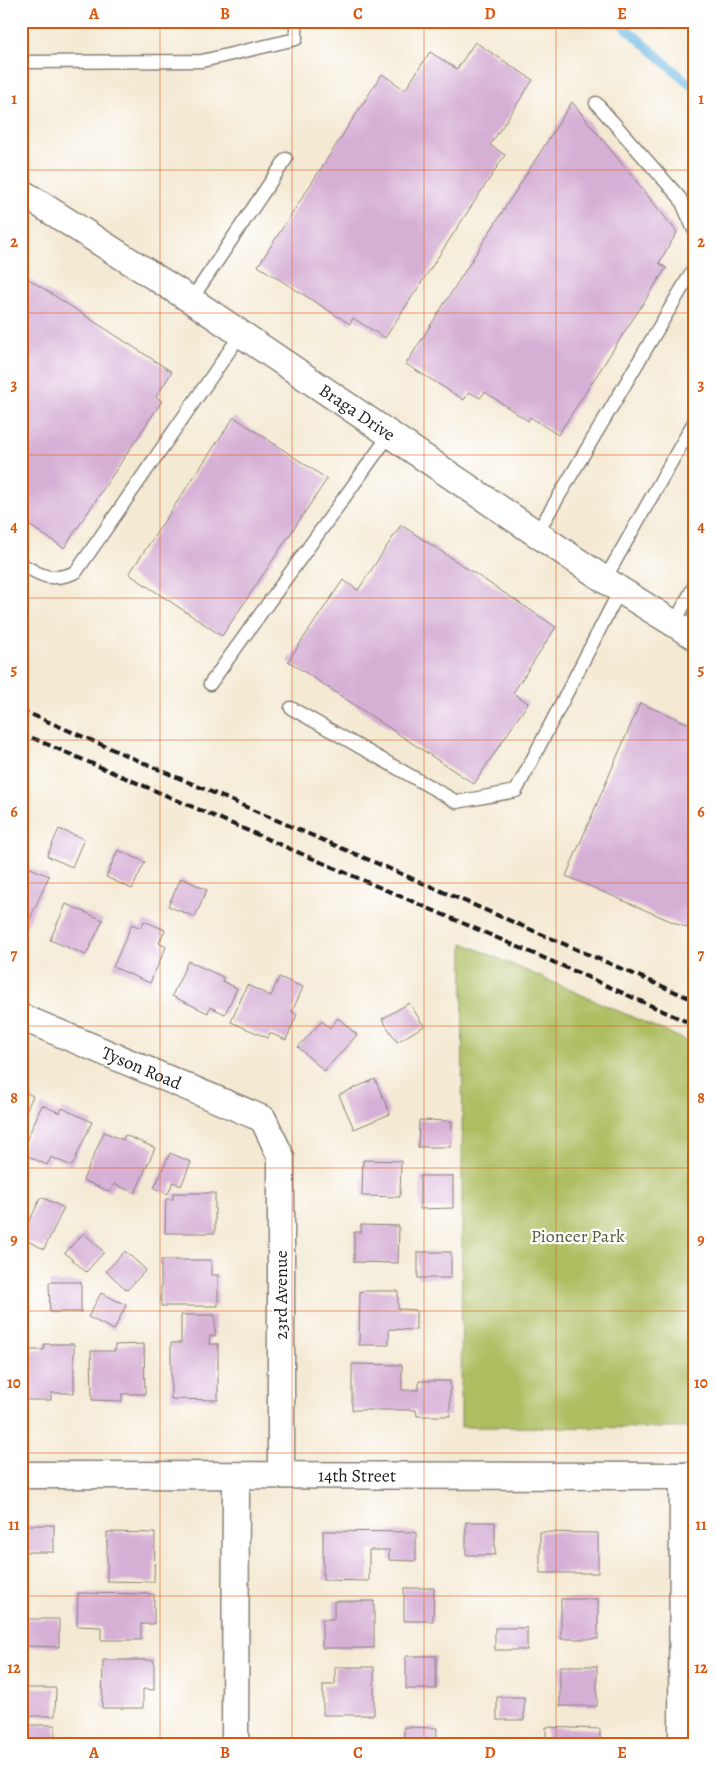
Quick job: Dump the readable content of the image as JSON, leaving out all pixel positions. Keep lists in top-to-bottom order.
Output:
{
  "streets": {
    "street": [
      "Braga Drive",
      "Tyson Road",
      "23rd Avenue",
      "14th Street"
    ]
  },
  "crossings": [
    ["Tyson Road", "23rd Avenue"],
    ["23rd Avenue", "14th Street"]
  ],
  "parks": ["Pioneer Park"],
  "grid": {
    "columns": [
      "A",
      "B",
      "C",
      "D",
      "E"
    ],
    "rows": [
      "1",
      "2",
      "3",
      "4",
      "5",
      "6",
      "7",
      "8",
      "9",
      "10",
      "11",
      "12"
    ]
  }
}
